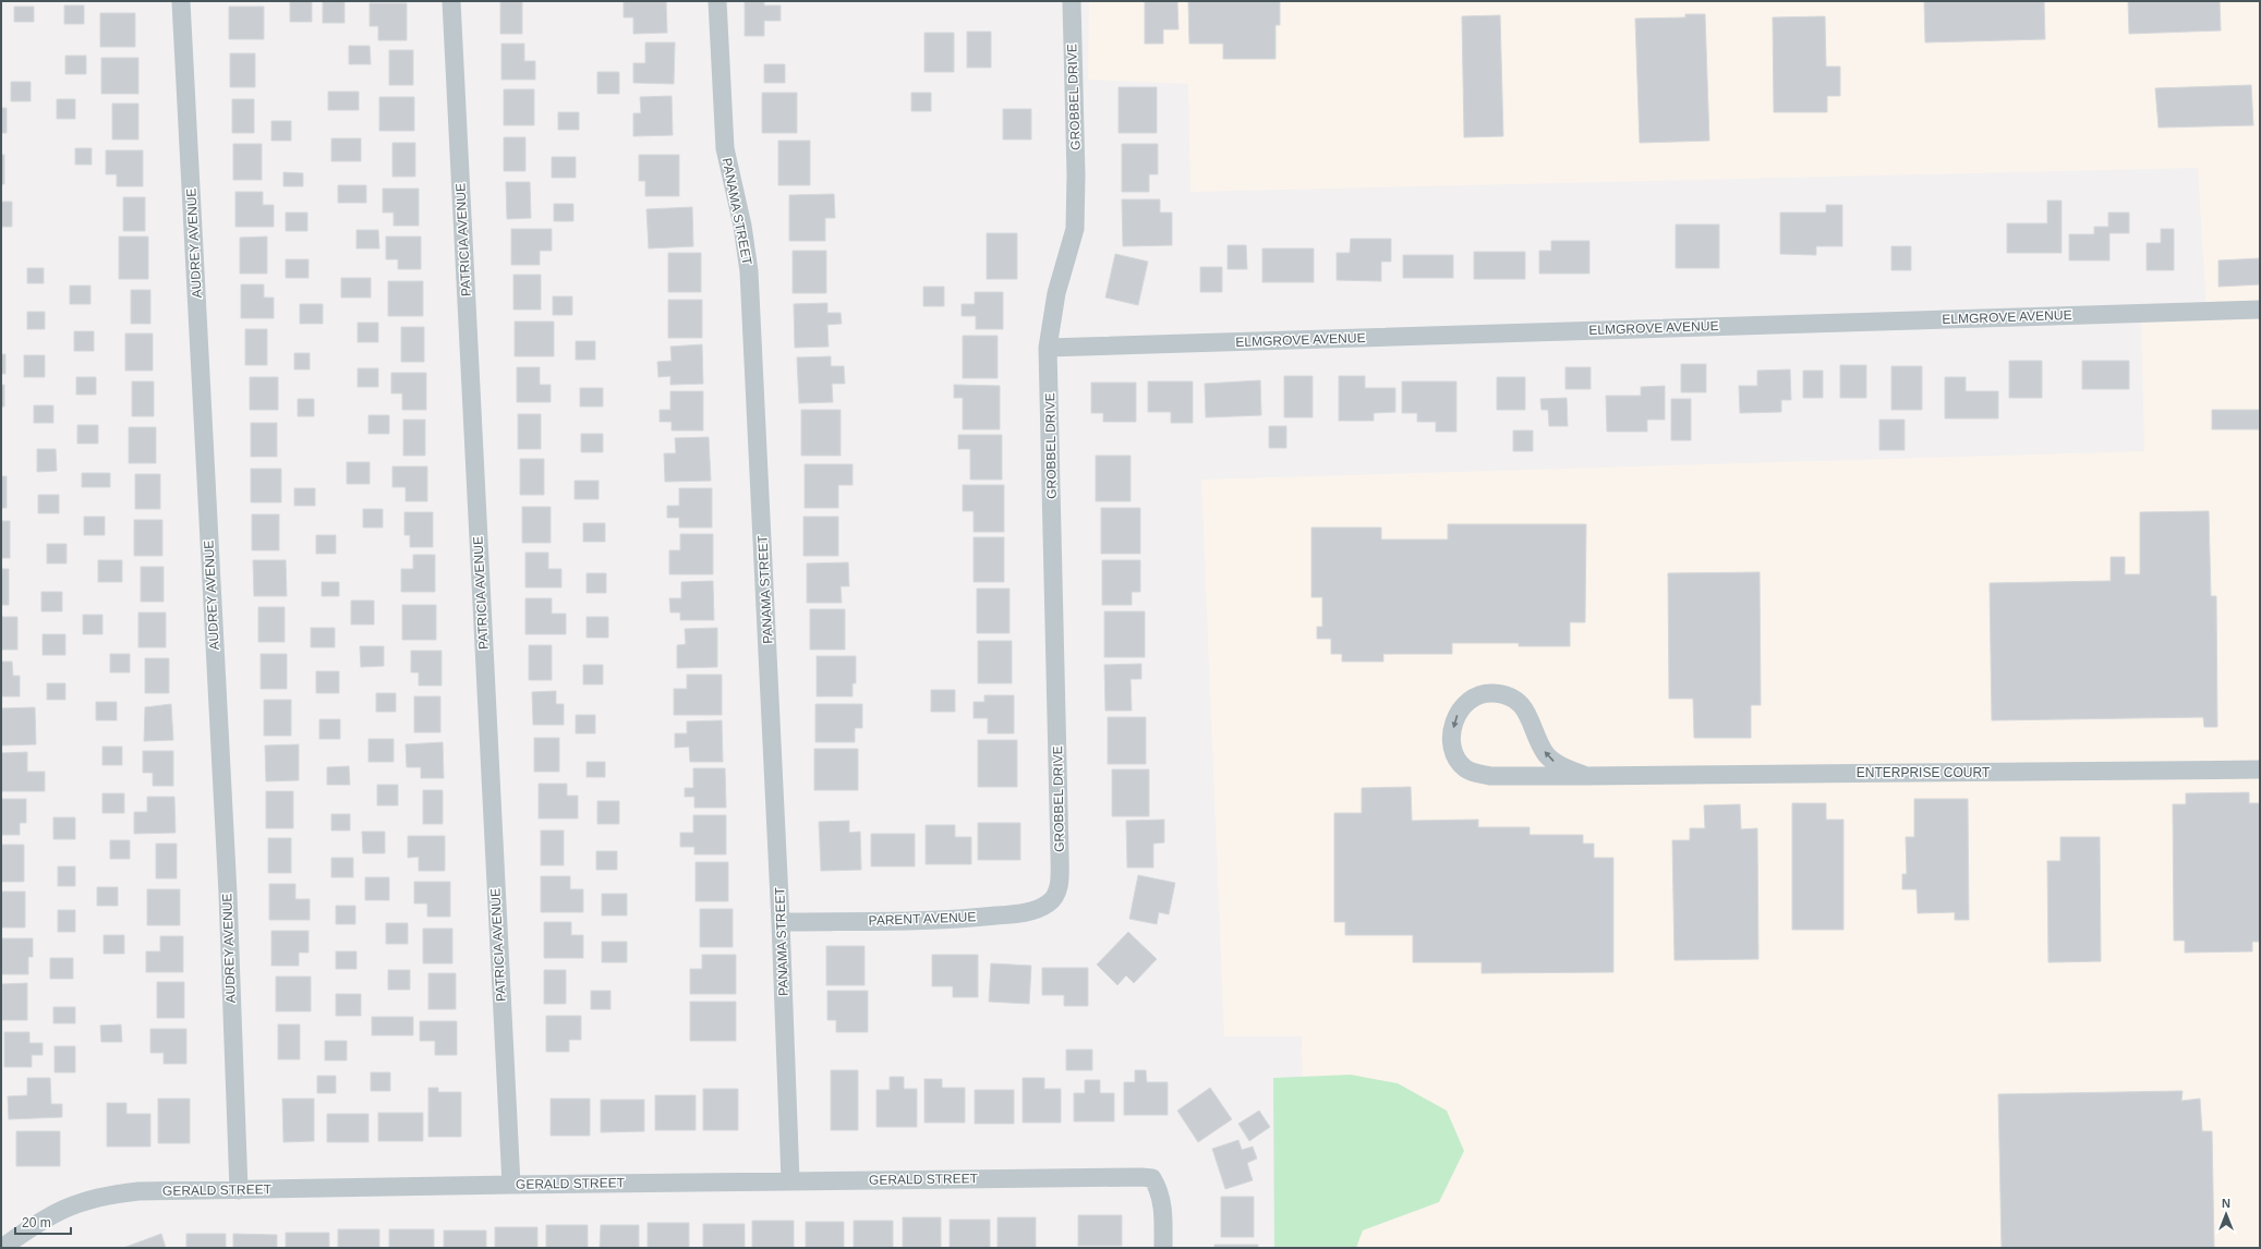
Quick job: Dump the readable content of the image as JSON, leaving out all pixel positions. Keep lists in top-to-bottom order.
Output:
{
  "streets": {
    "street": [
      "GROBBEL DRIVE",
      "PANAMA STREET",
      "PATRICIA AVENUE",
      "AUDREY AVENUE",
      "ELMGROVE AVENUE",
      "ENTERPRISE COURT",
      "PARENT AVENUE",
      "GERALD STREET"
    ]
  },
  "crossings": [
    ["GROBBEL DRIVE", "ELMGROVE AVENUE"],
    ["GROBBEL DRIVE", "PARENT AVENUE"],
    ["PANAMA STREET", "PARENT AVENUE"],
    ["PANAMA STREET", "GERALD STREET"],
    ["PATRICIA AVENUE", "GERALD STREET"],
    ["AUDREY AVENUE", "GERALD STREET"]
  ],
  "scale_bar": "20 m",
  "north": "top"
}
